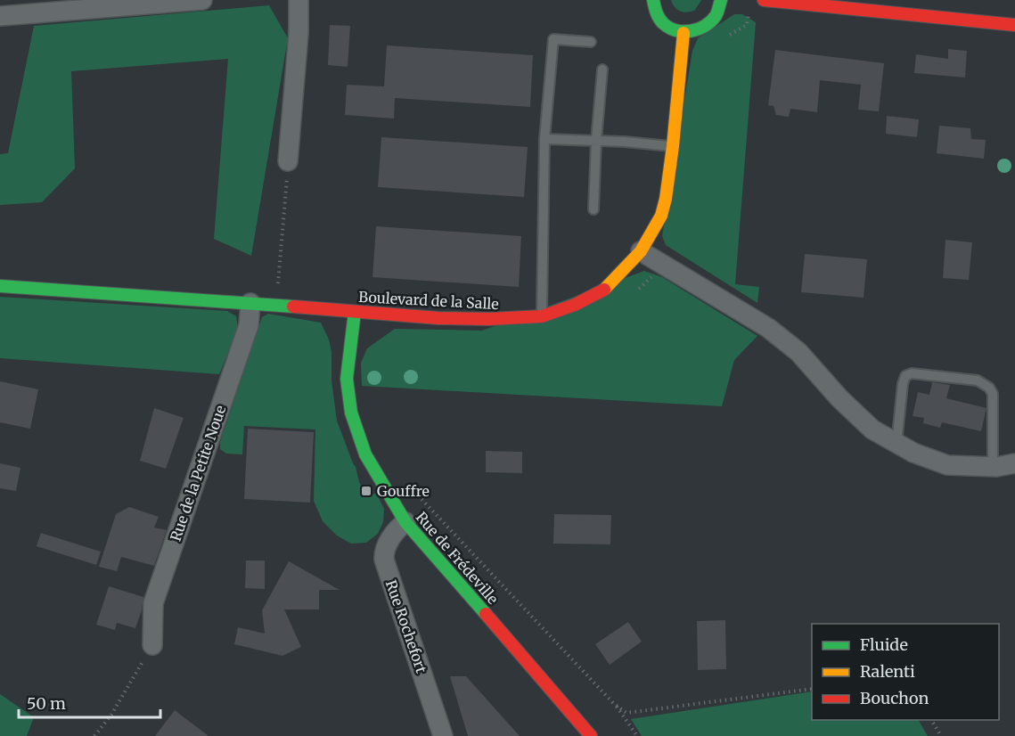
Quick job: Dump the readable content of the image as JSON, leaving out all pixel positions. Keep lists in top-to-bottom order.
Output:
{
  "streets": {
    "street": [
      "Boulevard de la Salle",
      "Rue de la Petite Noue",
      "Rue de Frédeville",
      "Rue Rochefort"
    ]
  },
  "crossings": [
    ["Boulevard de la Salle", "Rue de la Petite Noue"],
    ["Boulevard de la Salle", "Rue de Frédeville"],
    ["Rue de Frédeville", "Rue Rochefort"]
  ],
  "places": {
    "transit": ["Gouffre"]
  },
  "legend": ["Fluide", "Ralenti", "Bouchon"],
  "scale_bar": "50 m"
}
